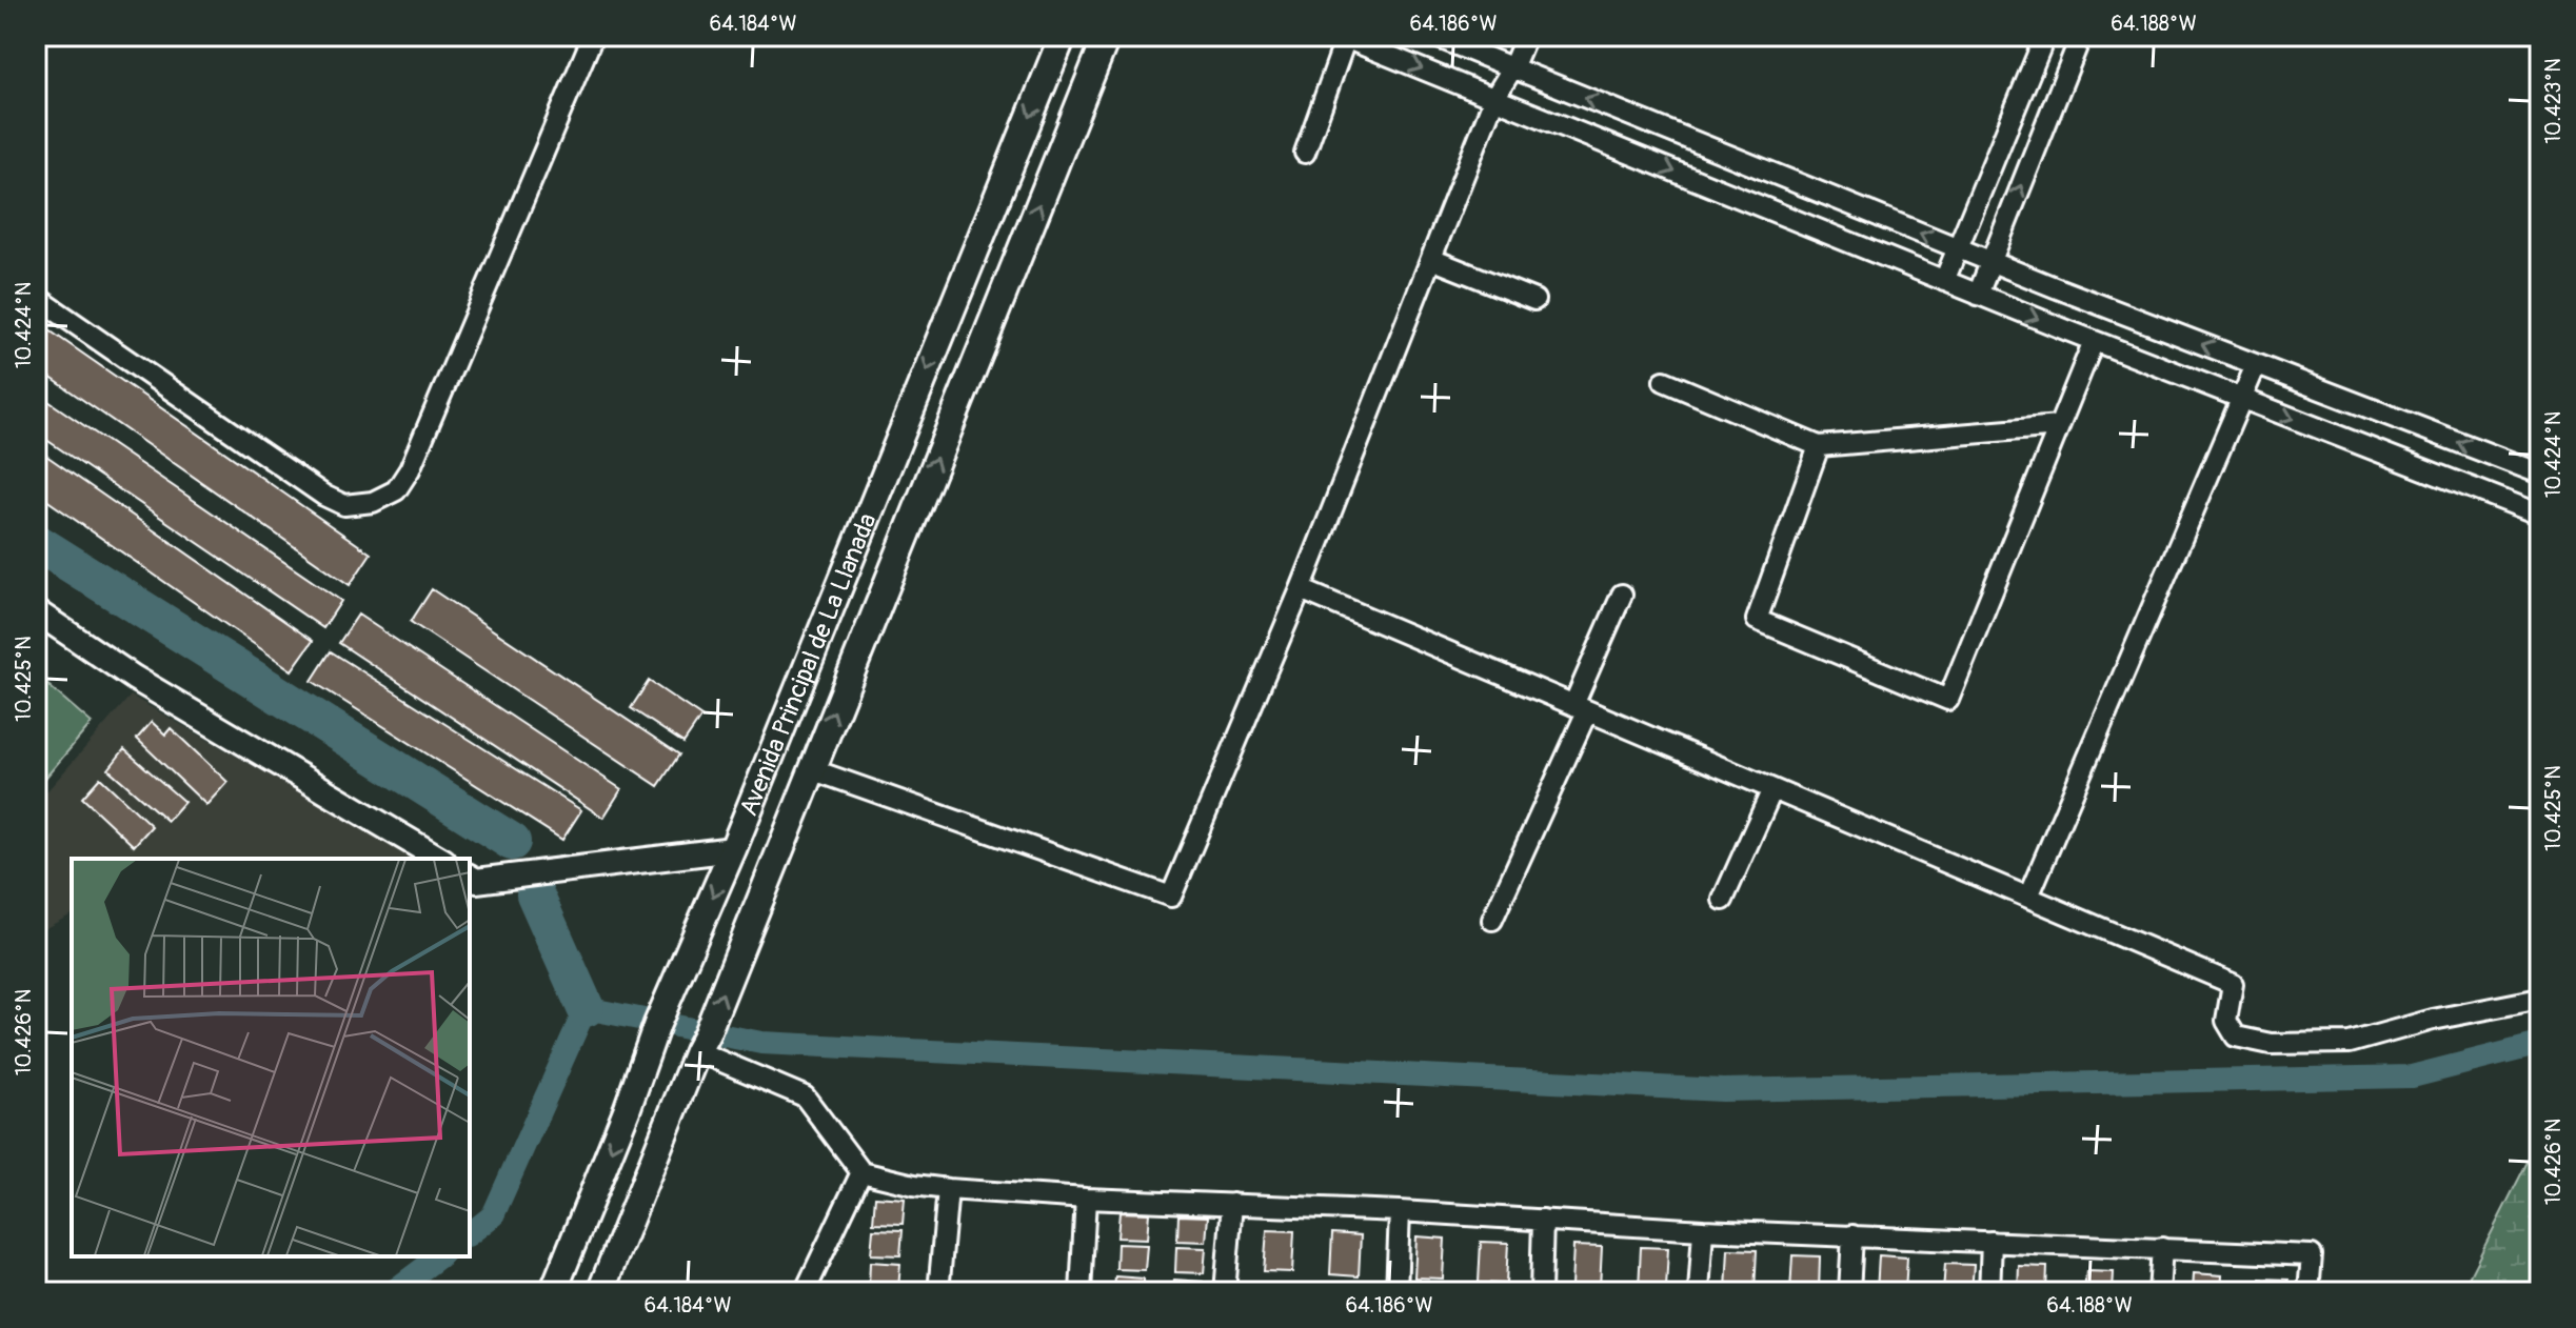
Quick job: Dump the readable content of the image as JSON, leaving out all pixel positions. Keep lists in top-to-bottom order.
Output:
{
  "streets": {
    "main road": ["Avenida Principal de La Llanada"]
  },
  "coordinates": [
    "64.184°W",
    "64.186°W",
    "64.188°W",
    "10.423°N",
    "10.424°N",
    "10.425°N",
    "10.426°N"
  ]
}
